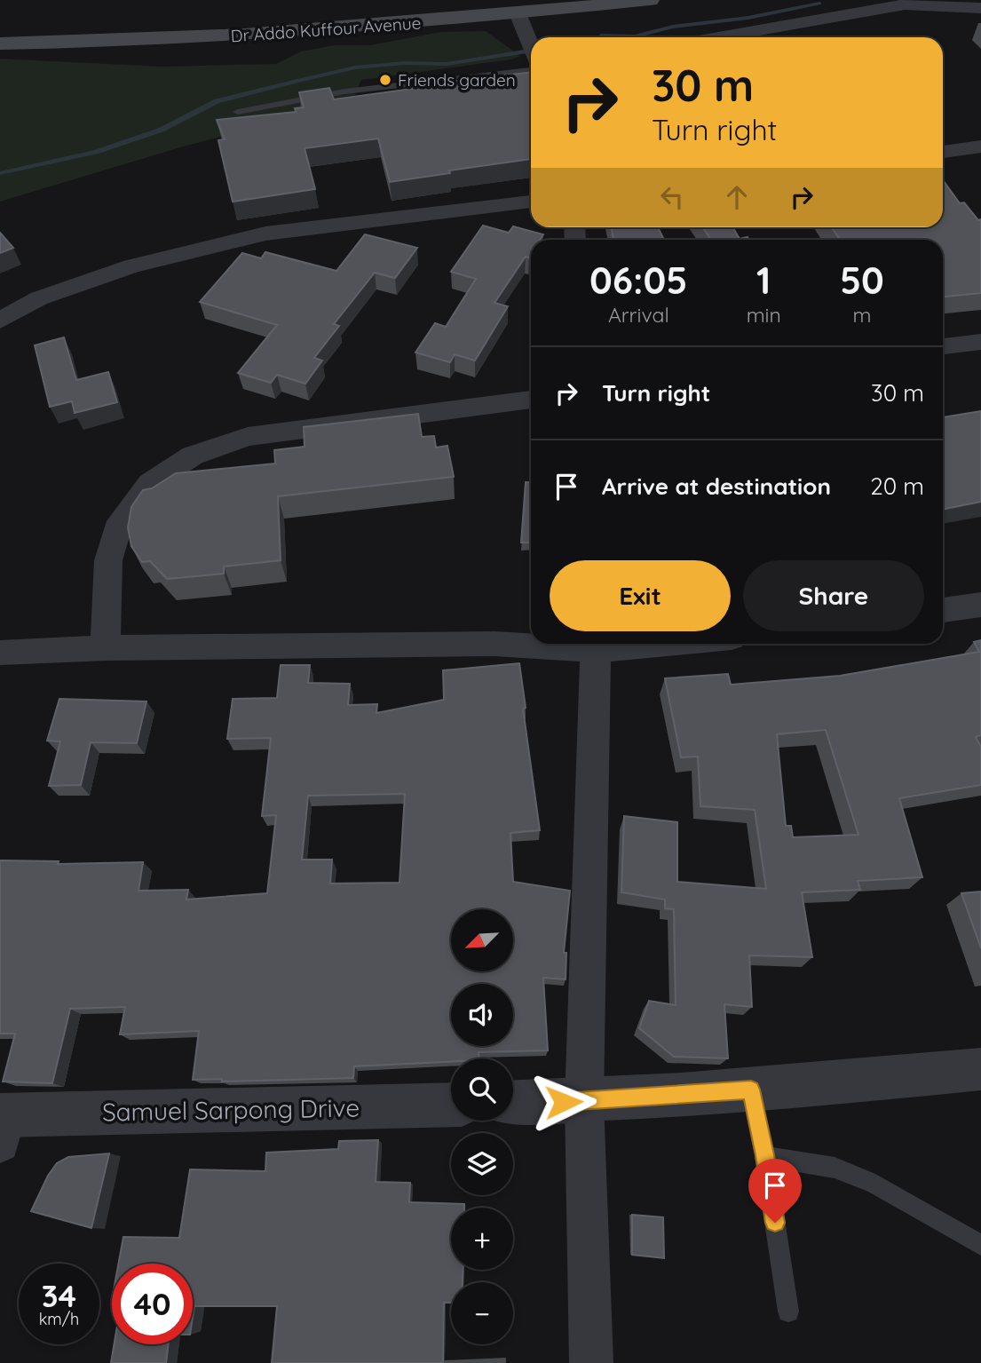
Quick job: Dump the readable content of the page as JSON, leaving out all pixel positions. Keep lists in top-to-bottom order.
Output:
{
  "streets": {
    "main road": ["Dr Addo Kuffour Avenue"],
    "street": ["Samuel Sarpong Drive"]
  },
  "places": ["Friends garden"],
  "north": "bottom left",
  "page": {
    "turn": ["30 m", "Turn right"],
    "eta": [
      "06:05",
      "Arrival",
      "1",
      "min",
      "50",
      "m"
    ],
    "list": [
      {
        "name": "Turn right",
        "value": "30 m"
      },
      {
        "name": "Arrive at destination",
        "value": "20 m"
      }
    ],
    "buttons": ["Exit", "Share"],
    "map_buttons": ["+", "−"],
    "speed": "34 km/h",
    "limit": "40"
  }
}
